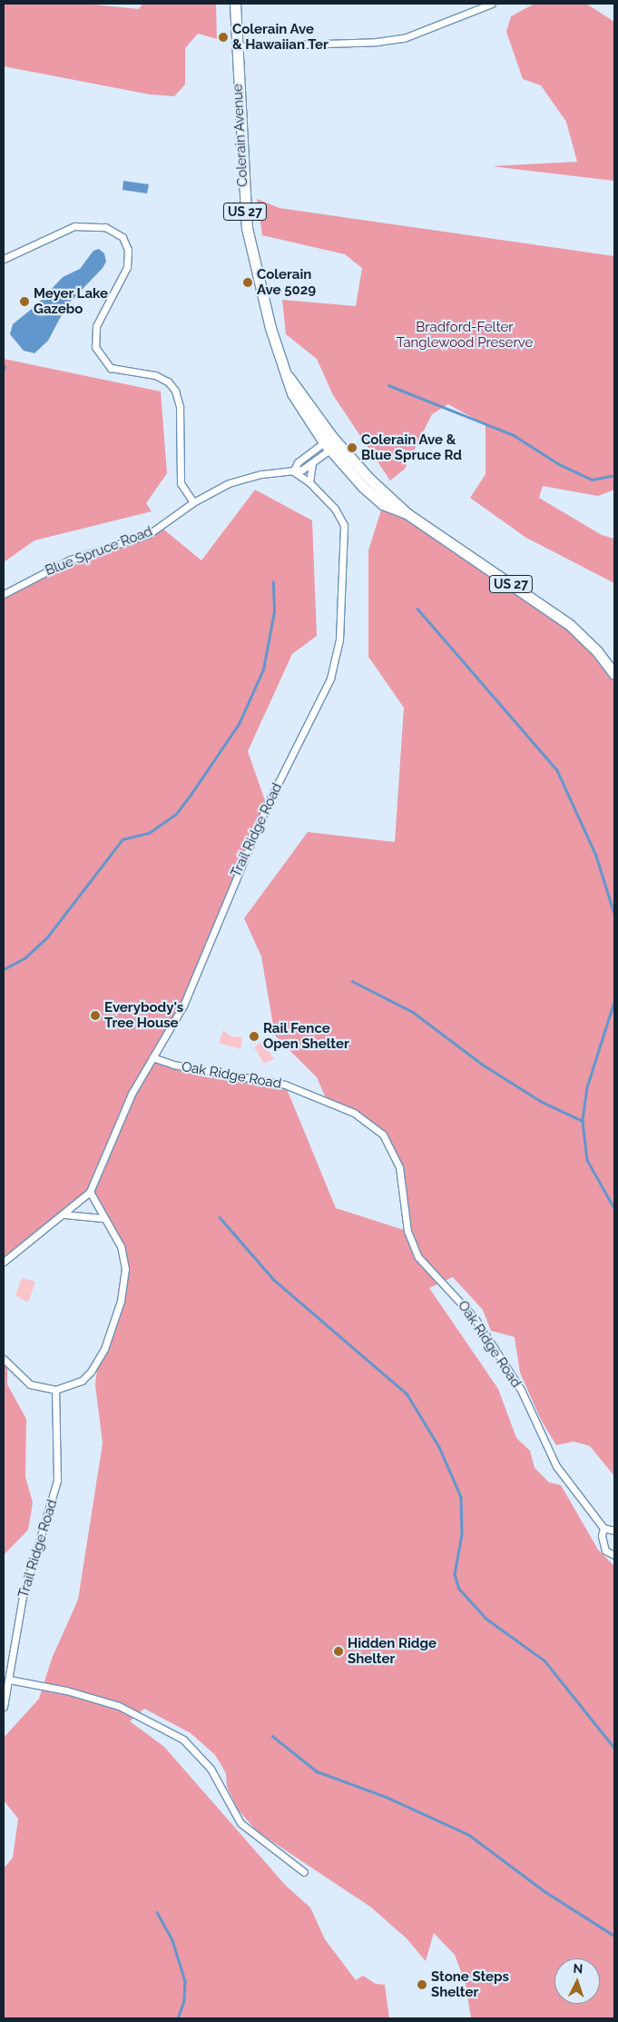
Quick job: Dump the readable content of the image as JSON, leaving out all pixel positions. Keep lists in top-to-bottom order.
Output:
{
  "streets": {
    "main road": ["Colerain Avenue", "US 27"],
    "street": ["Blue Spruce Road", "Trail Ridge Road", "Oak Ridge Road"]
  },
  "crossings": [
    ["Colerain Avenue", "Blue Spruce Road"],
    ["Blue Spruce Road", "Trail Ridge Road"],
    ["Trail Ridge Road", "Oak Ridge Road"]
  ],
  "parks": ["Bradford-Felter Tanglewood Preserve"],
  "places": [
    "Colerain Ave & Hawaiian Ter",
    "Colerain Ave 5029",
    "Meyer Lake Gazebo",
    "Colerain Ave & Blue Spruce Rd",
    "Everybody's Tree House",
    "Rail Fence Open Shelter",
    "Hidden Ridge Shelter",
    "Stone Steps Shelter"
  ],
  "north": "top"
}
